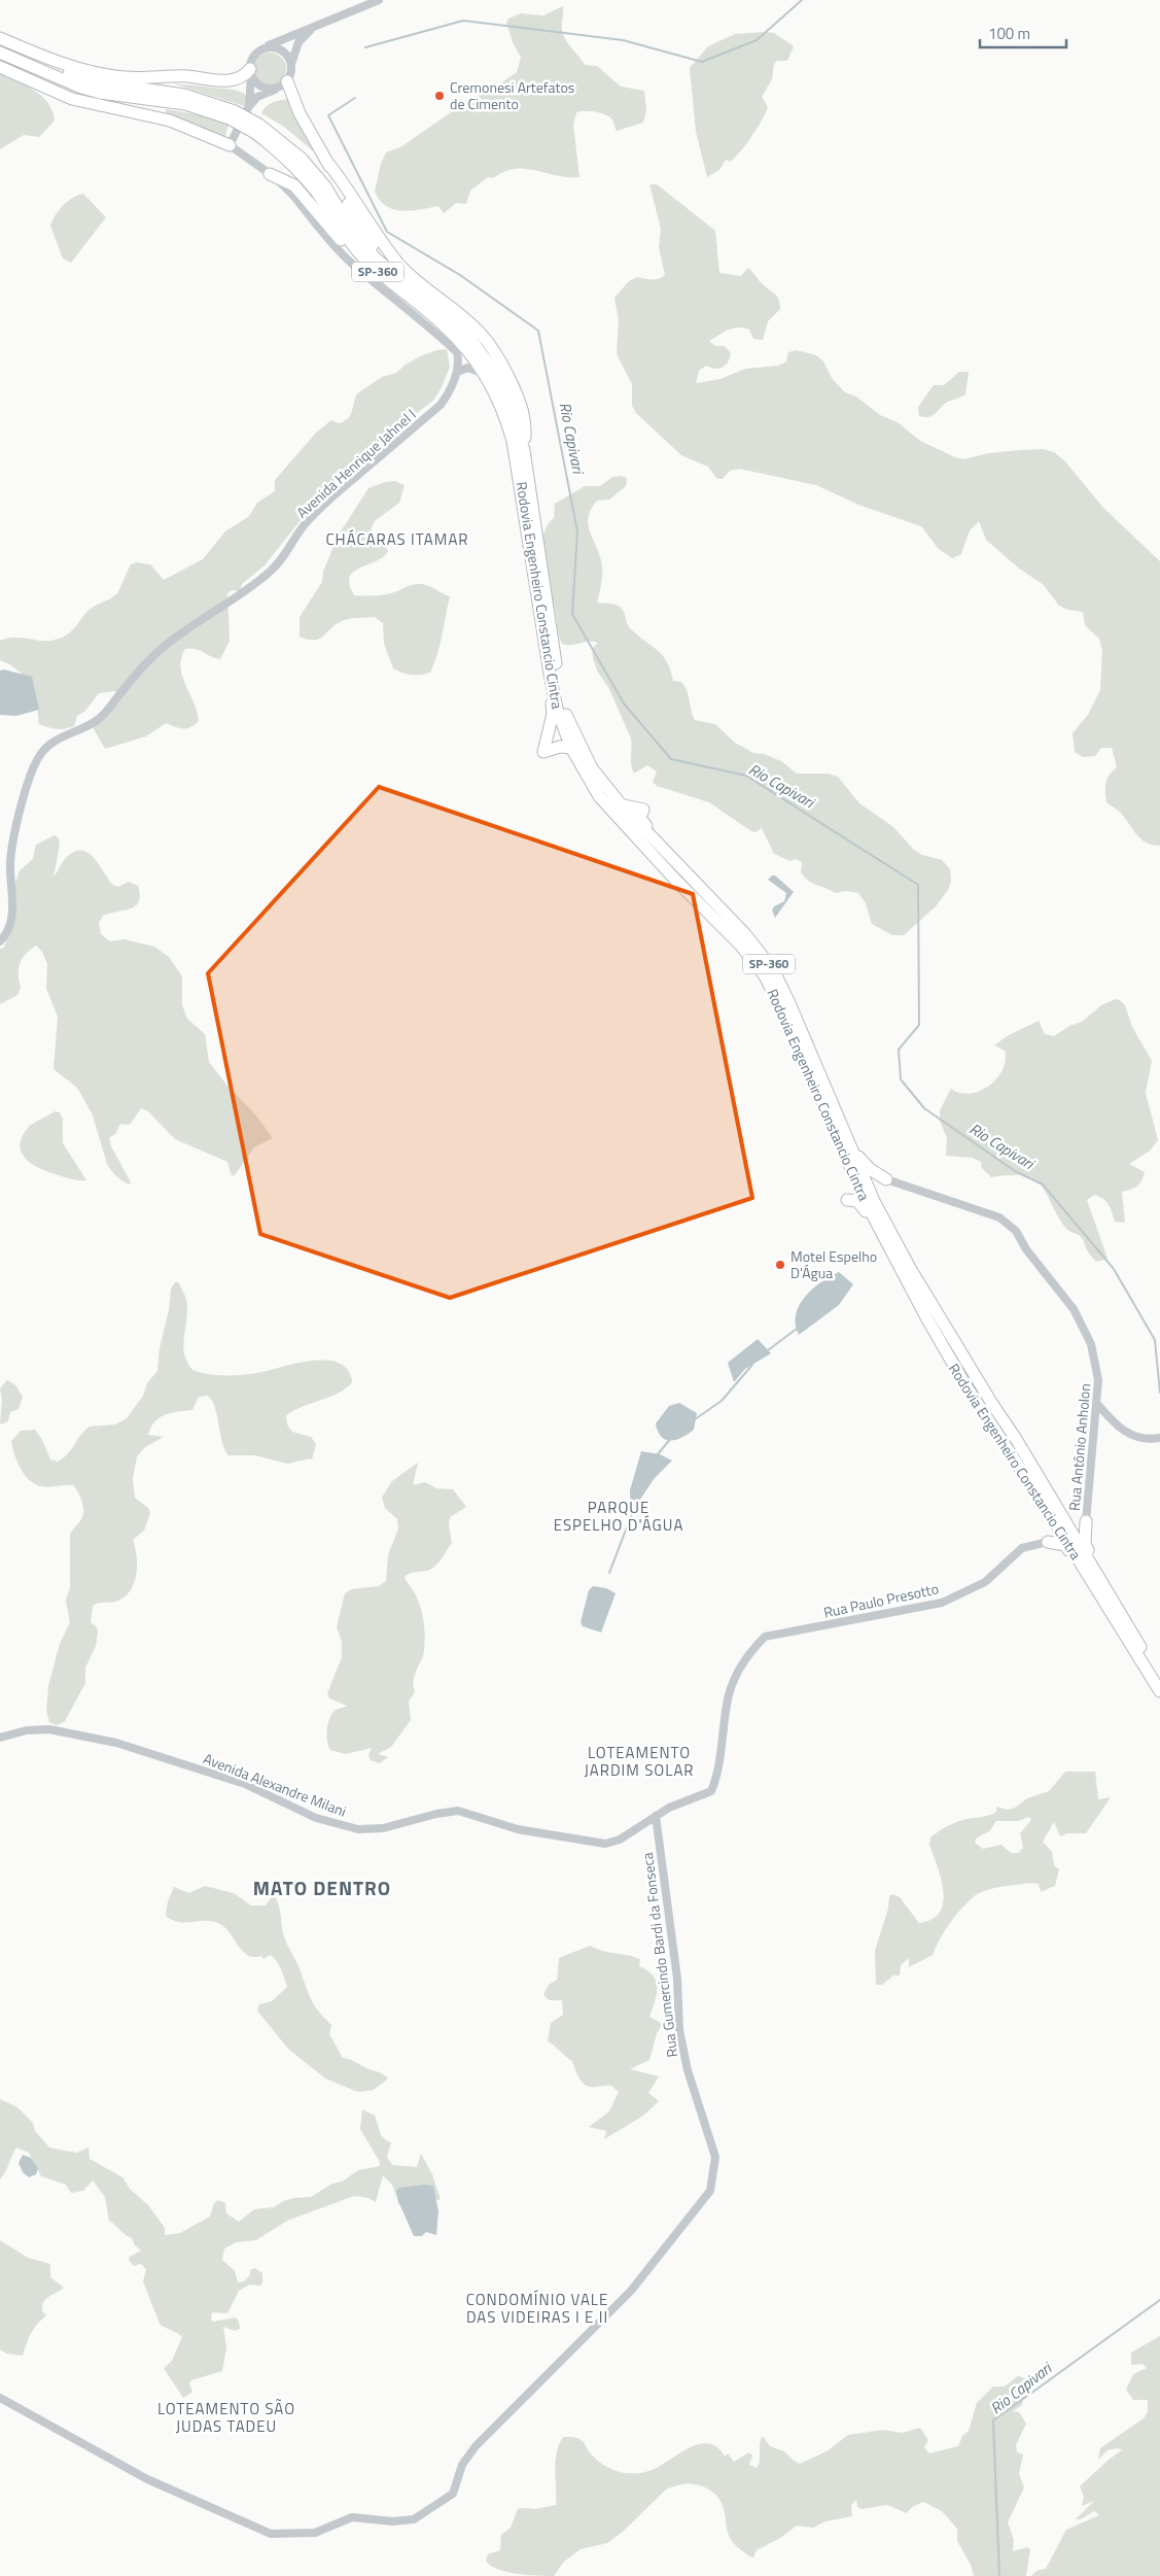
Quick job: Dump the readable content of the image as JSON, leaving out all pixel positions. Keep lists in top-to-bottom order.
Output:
{
  "streets": {
    "highway": ["SP-360", "Rodovia Engenheiro Constancio Cintra"],
    "street": [
      "Avenida Henrique Jahnel I",
      "Rua Antônio Anholon",
      "Rua Paulo Presotto",
      "Avenida Alexandre Milani",
      "Rua Gumercindo Bardi da Fonseca"
    ]
  },
  "crossings": [
    ["SP-360", "Rodovia Engenheiro Constancio Cintra"],
    ["Rua Paulo Presotto", "Avenida Alexandre Milani"],
    ["Rua Paulo Presotto", "Rua Gumercindo Bardi da Fonseca"],
    ["Avenida Alexandre Milani", "Rua Gumercindo Bardi da Fonseca"]
  ],
  "districts": [
    "CHÁCARAS ITAMAR",
    "PARQUE ESPELHO D'ÁGUA",
    "LOTEAMENTO JARDIM SOLAR",
    "MATO DENTRO",
    "CONDOMÍNIO VALE DAS VIDEIRAS I E II",
    "LOTEAMENTO SÃO JUDAS TADEU"
  ],
  "water": ["Rio Capivari"],
  "places": ["Cremonesi Artefatos de Cimento", "Motel Espelho D'Água"],
  "scale_bar": "100 m"
}
